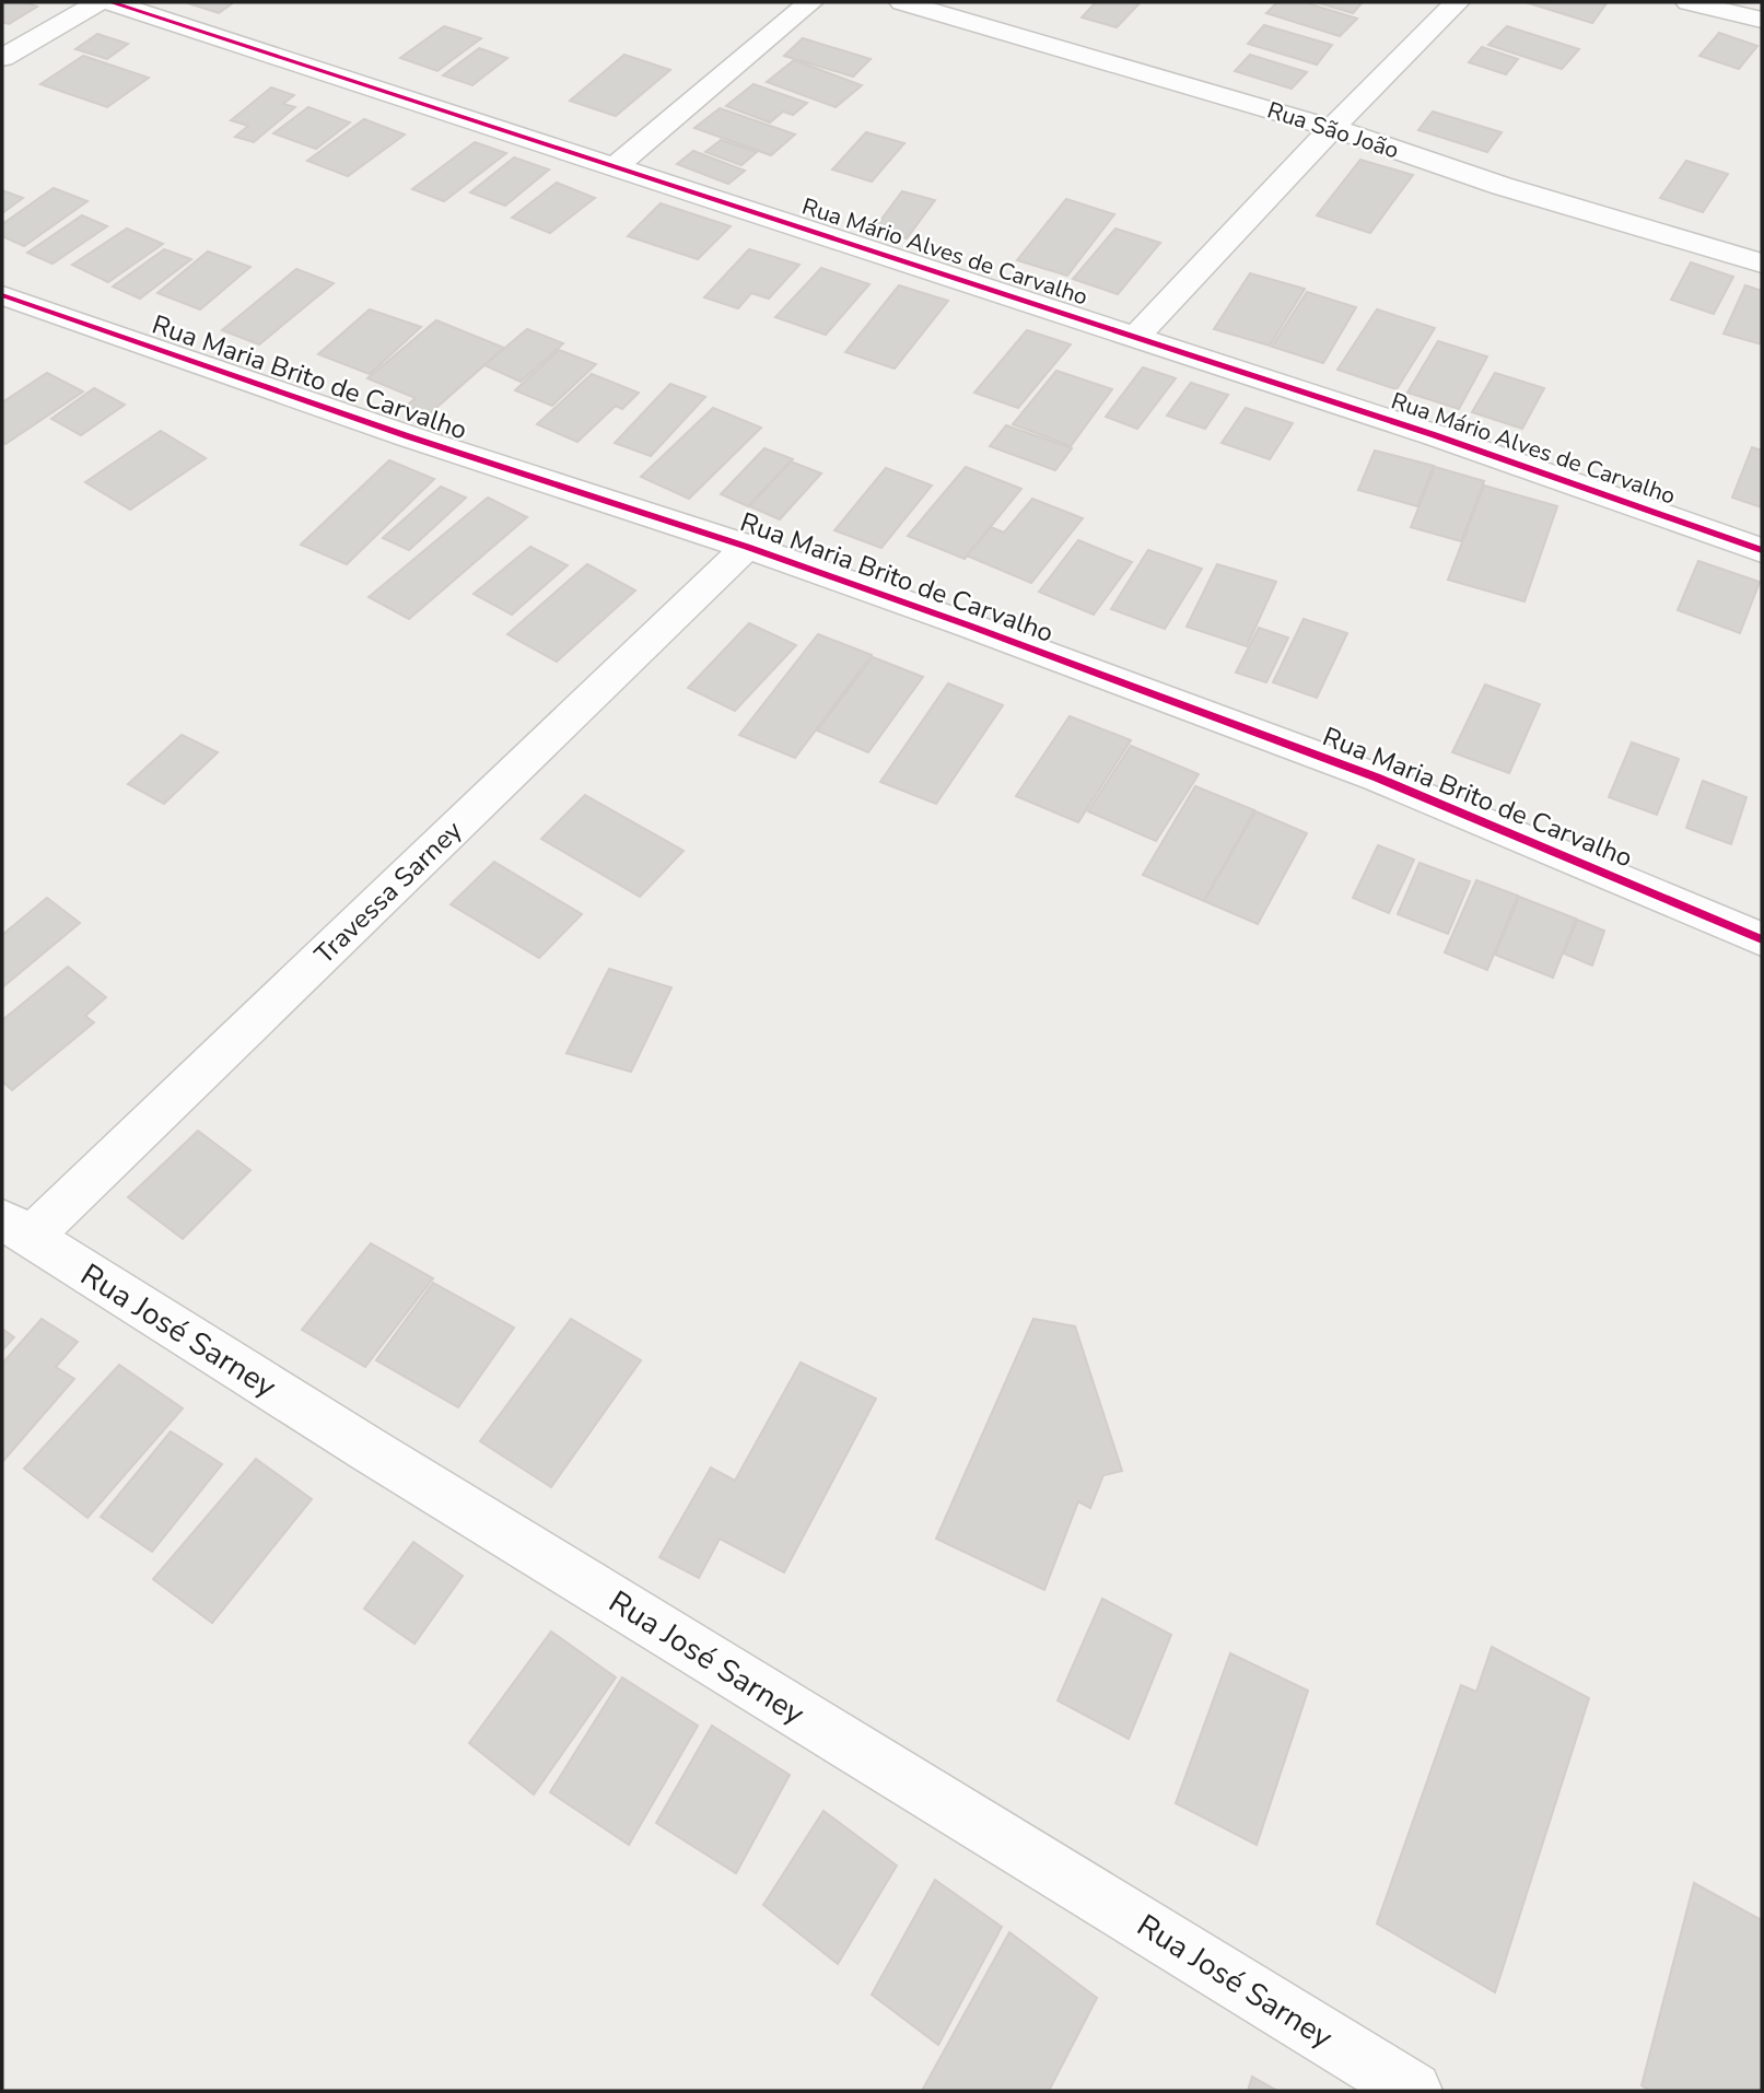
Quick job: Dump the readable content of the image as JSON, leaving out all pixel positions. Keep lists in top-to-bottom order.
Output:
{
  "streets": {
    "street": [
      "Rua São João",
      "Rua Mário Alves de Carvalho",
      "Rua Maria Brito de Carvalho",
      "Travessa Sarney",
      "Rua José Sarney"
    ]
  },
  "crossings": [
    ["Rua Maria Brito de Carvalho", "Travessa Sarney"],
    ["Travessa Sarney", "Rua José Sarney"]
  ]
}
